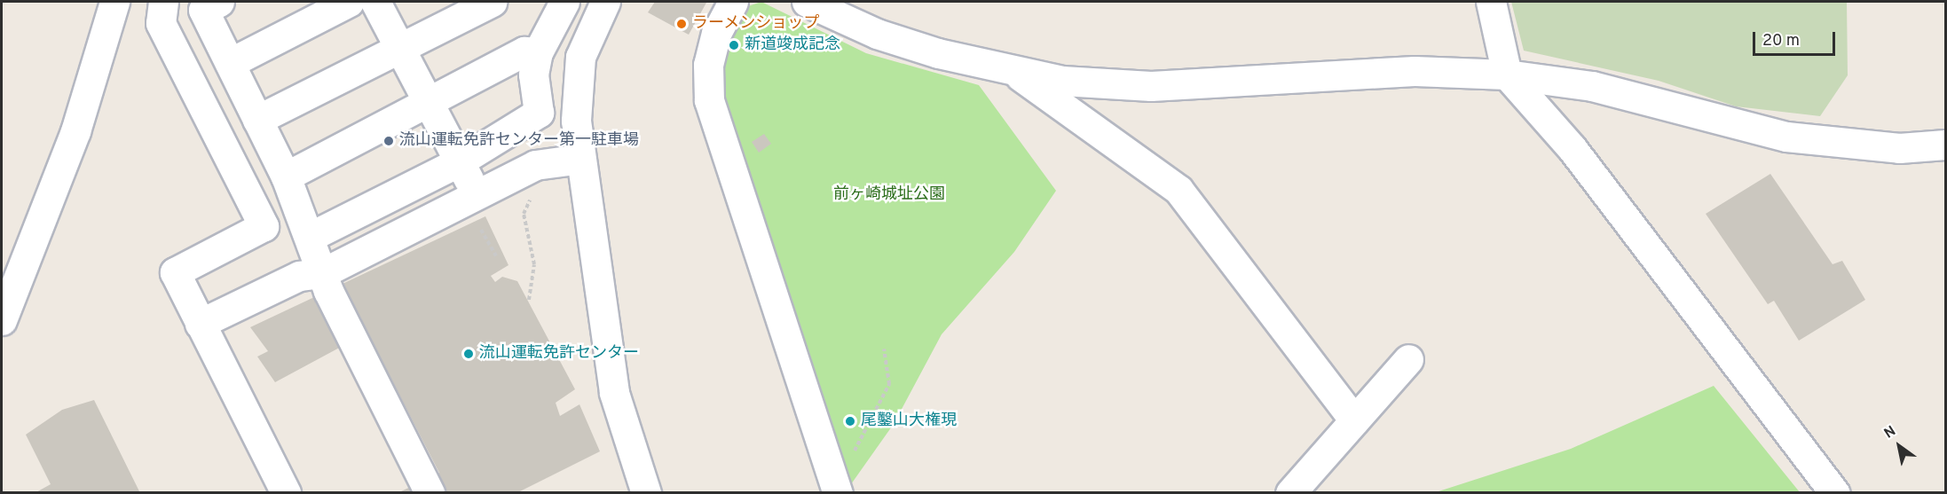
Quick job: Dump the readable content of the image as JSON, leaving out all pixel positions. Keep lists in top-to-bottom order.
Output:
{
  "parks": ["前ヶ崎城址公園"],
  "places": [
    "ラーメンショップ",
    "新道竣成記念",
    "流山運転免許センター第一駐車場",
    "流山運転免許センター",
    "尾鑿山大権現"
  ],
  "scale_bar": "20 m",
  "north": "top left"
}
